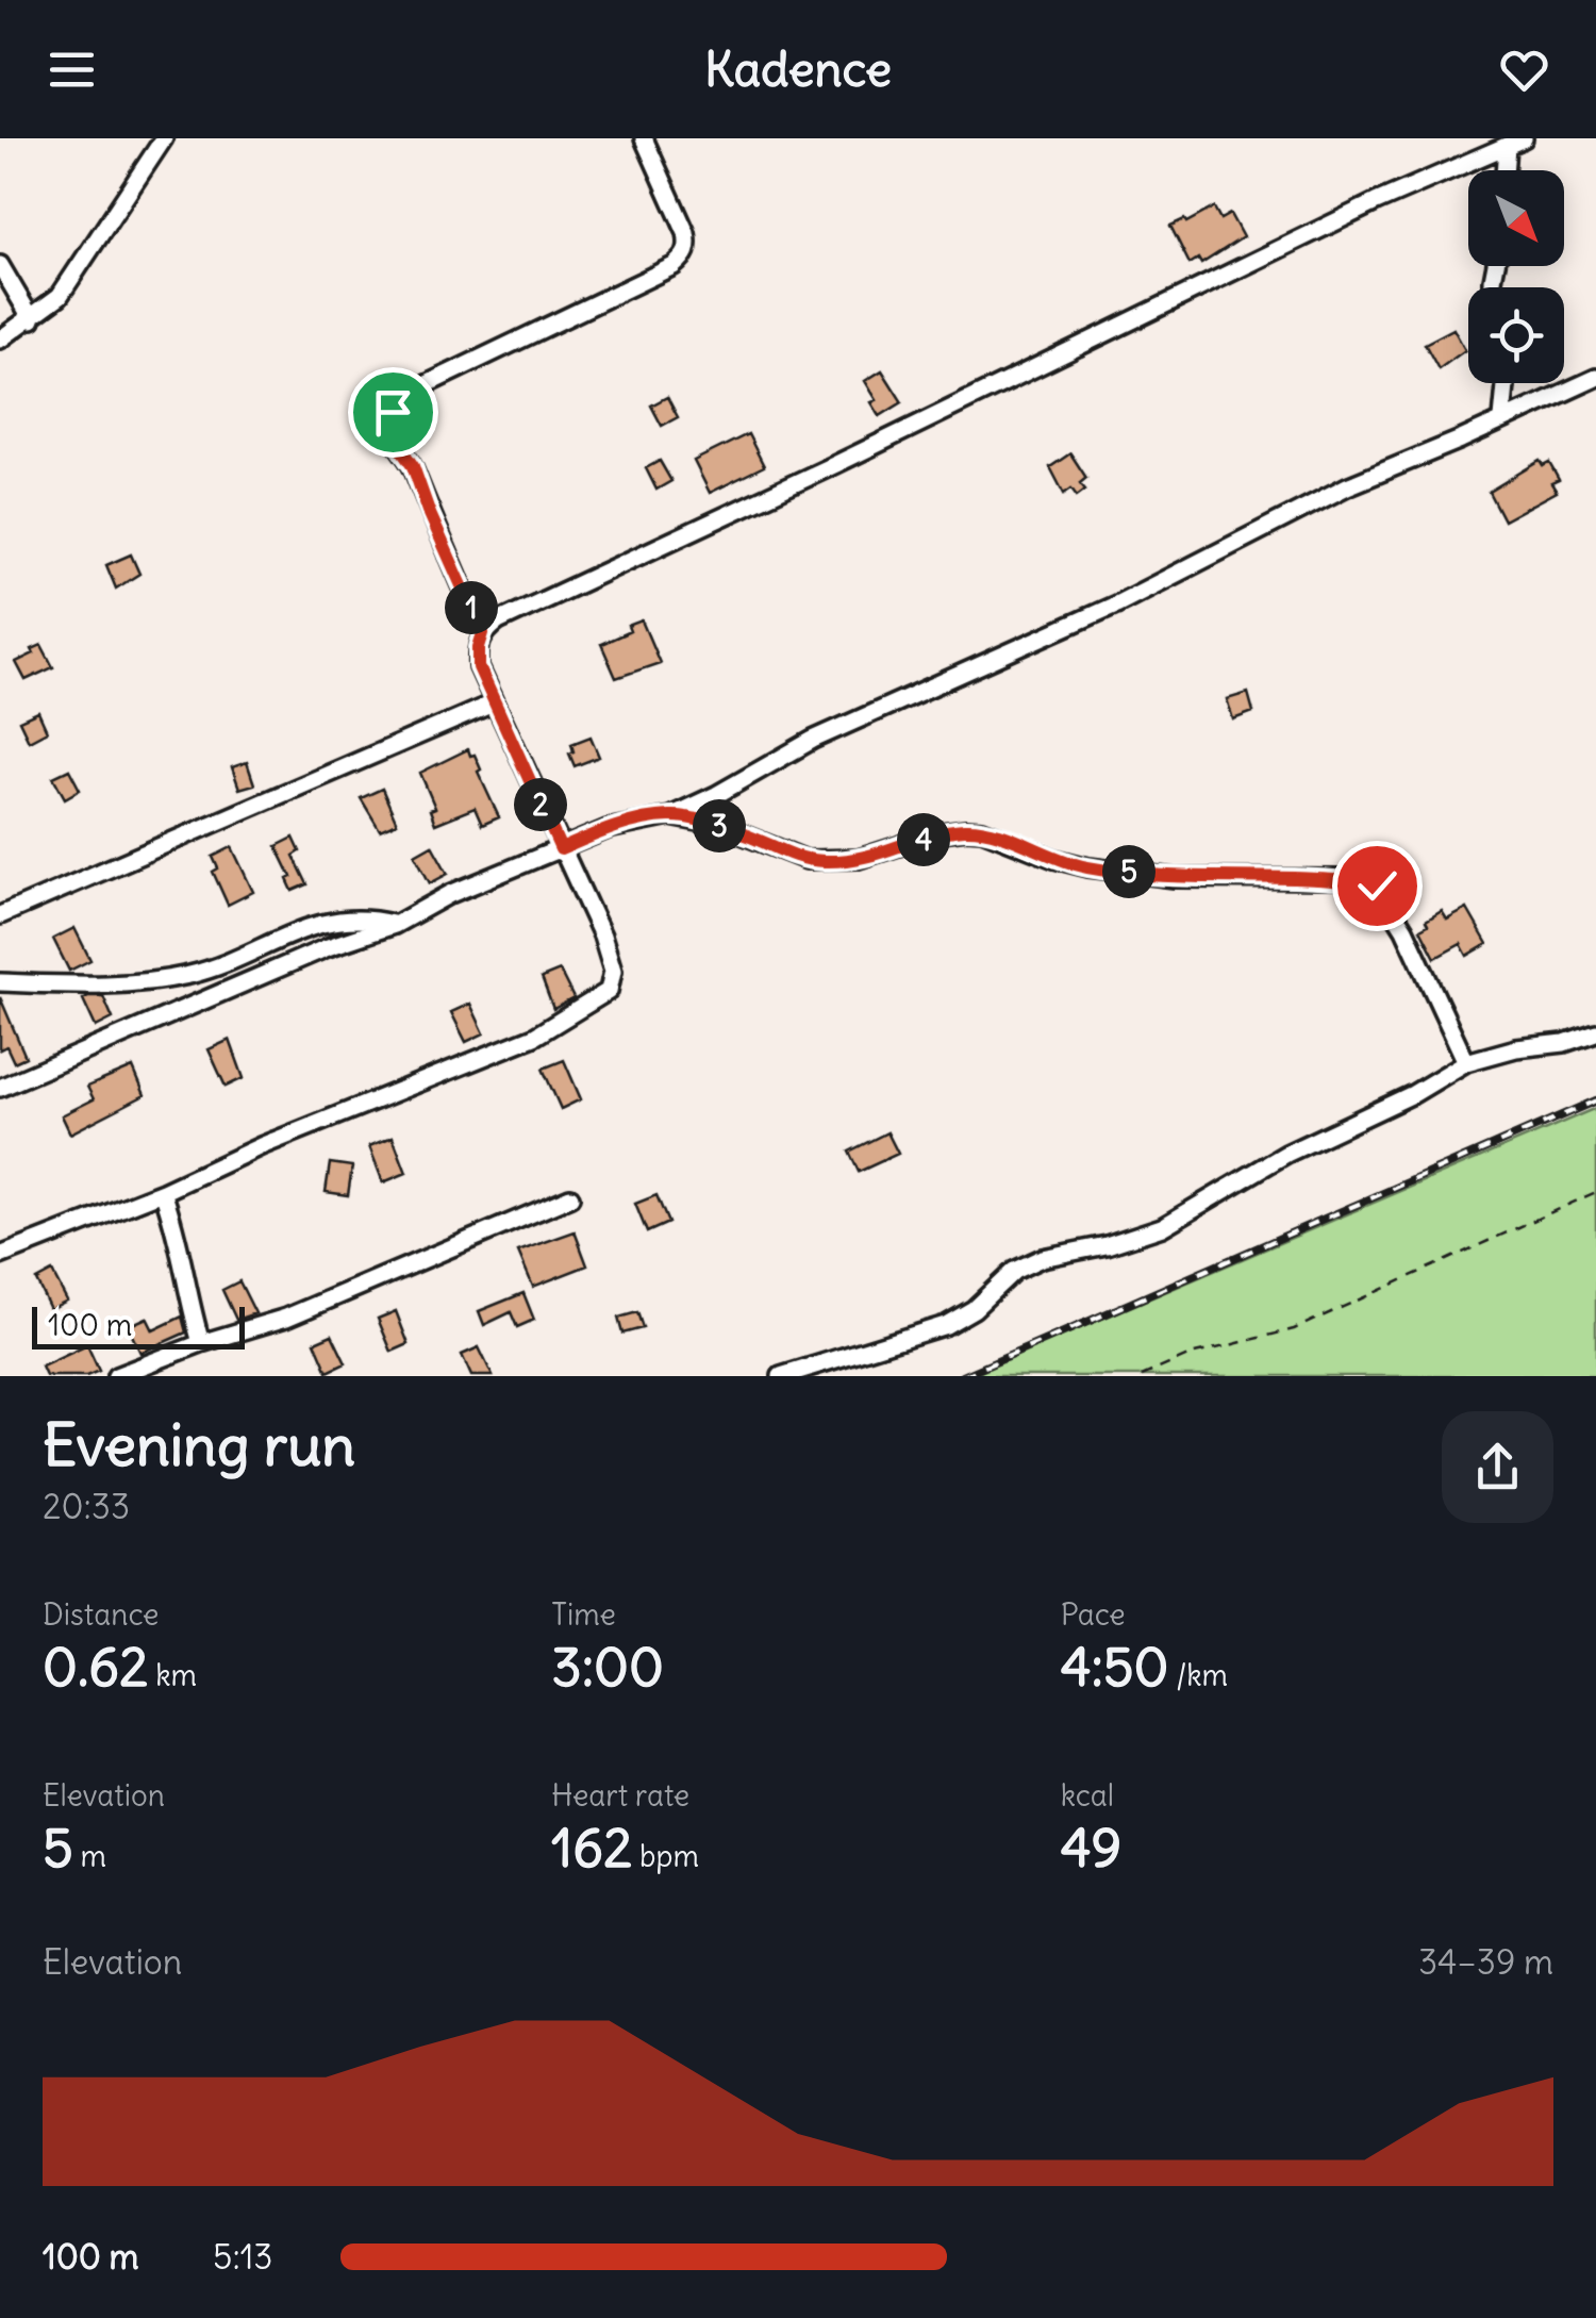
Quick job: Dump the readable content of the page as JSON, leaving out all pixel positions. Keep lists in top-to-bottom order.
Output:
{
  "scale_bar": "100 m",
  "north": "bottom right",
  "page": {
    "header": "Kadence",
    "pins": [
      "1",
      "2",
      "3",
      "4",
      "5"
    ],
    "scale": "100 m",
    "heading": ["Evening run", "20:33"],
    "stats": [
      ["Distance", "0.62 km"],
      ["Time", "3:00"],
      ["Pace", "4:50 /km"],
      ["Elevation", "5 m"],
      ["Heart rate", "162 bpm"],
      ["kcal", "49"]
    ],
    "chart": ["Elevation", "34–39 m"],
    "list": [
      {
        "name": "100 m",
        "note": "5:13"
      }
    ]
  }
}
